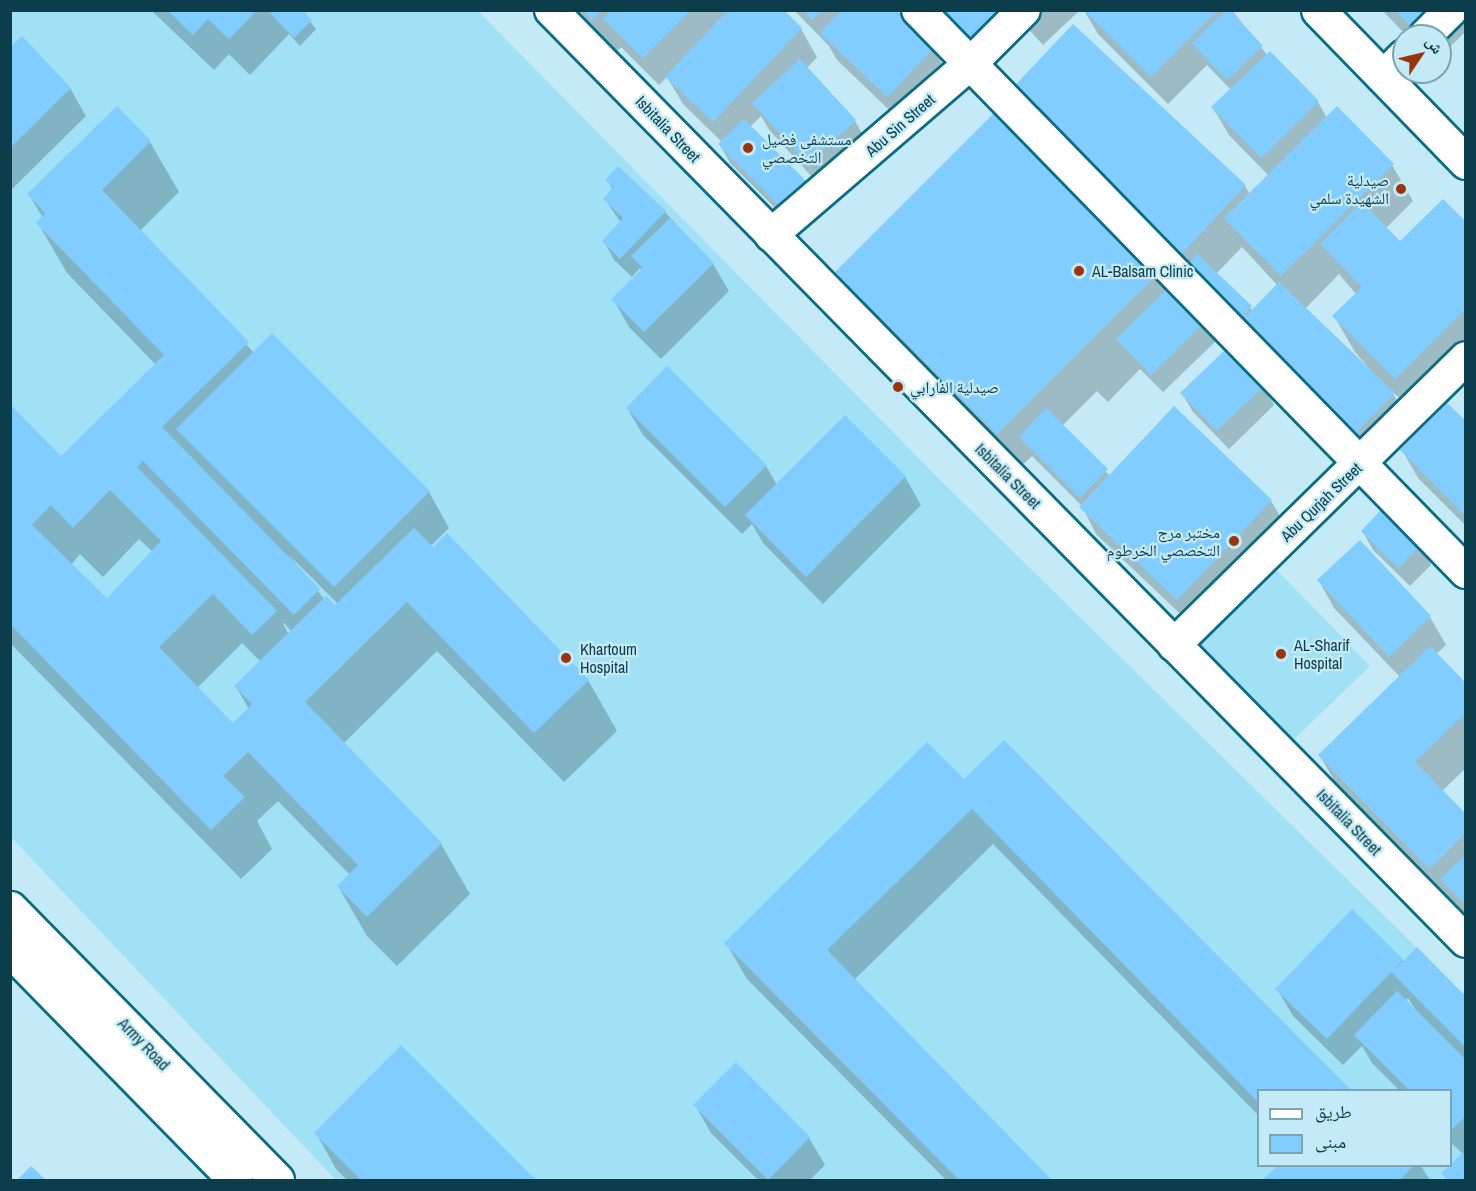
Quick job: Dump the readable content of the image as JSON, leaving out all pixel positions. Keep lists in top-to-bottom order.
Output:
{
  "streets": {
    "main road": ["Army Road"],
    "street": ["Abu Sin Street", "Isbitalia Street", "Abu Qurjah Street"]
  },
  "crossings": [
    ["Abu Sin Street", "Isbitalia Street"],
    ["Isbitalia Street", "Abu Qurjah Street"]
  ],
  "places": [
    "مستشفى فضيل التخصصي",
    "صيدلية الشهيدة سلمي",
    "AL-Balsam Clinic",
    "صيدلية الفارابي",
    "مختبر مرج التخصصي الخرطوم",
    "AL-Sharif Hospital",
    "Khartoum Hospital"
  ],
  "legend": ["طريق", "مبنى"],
  "north": "top right"
}
